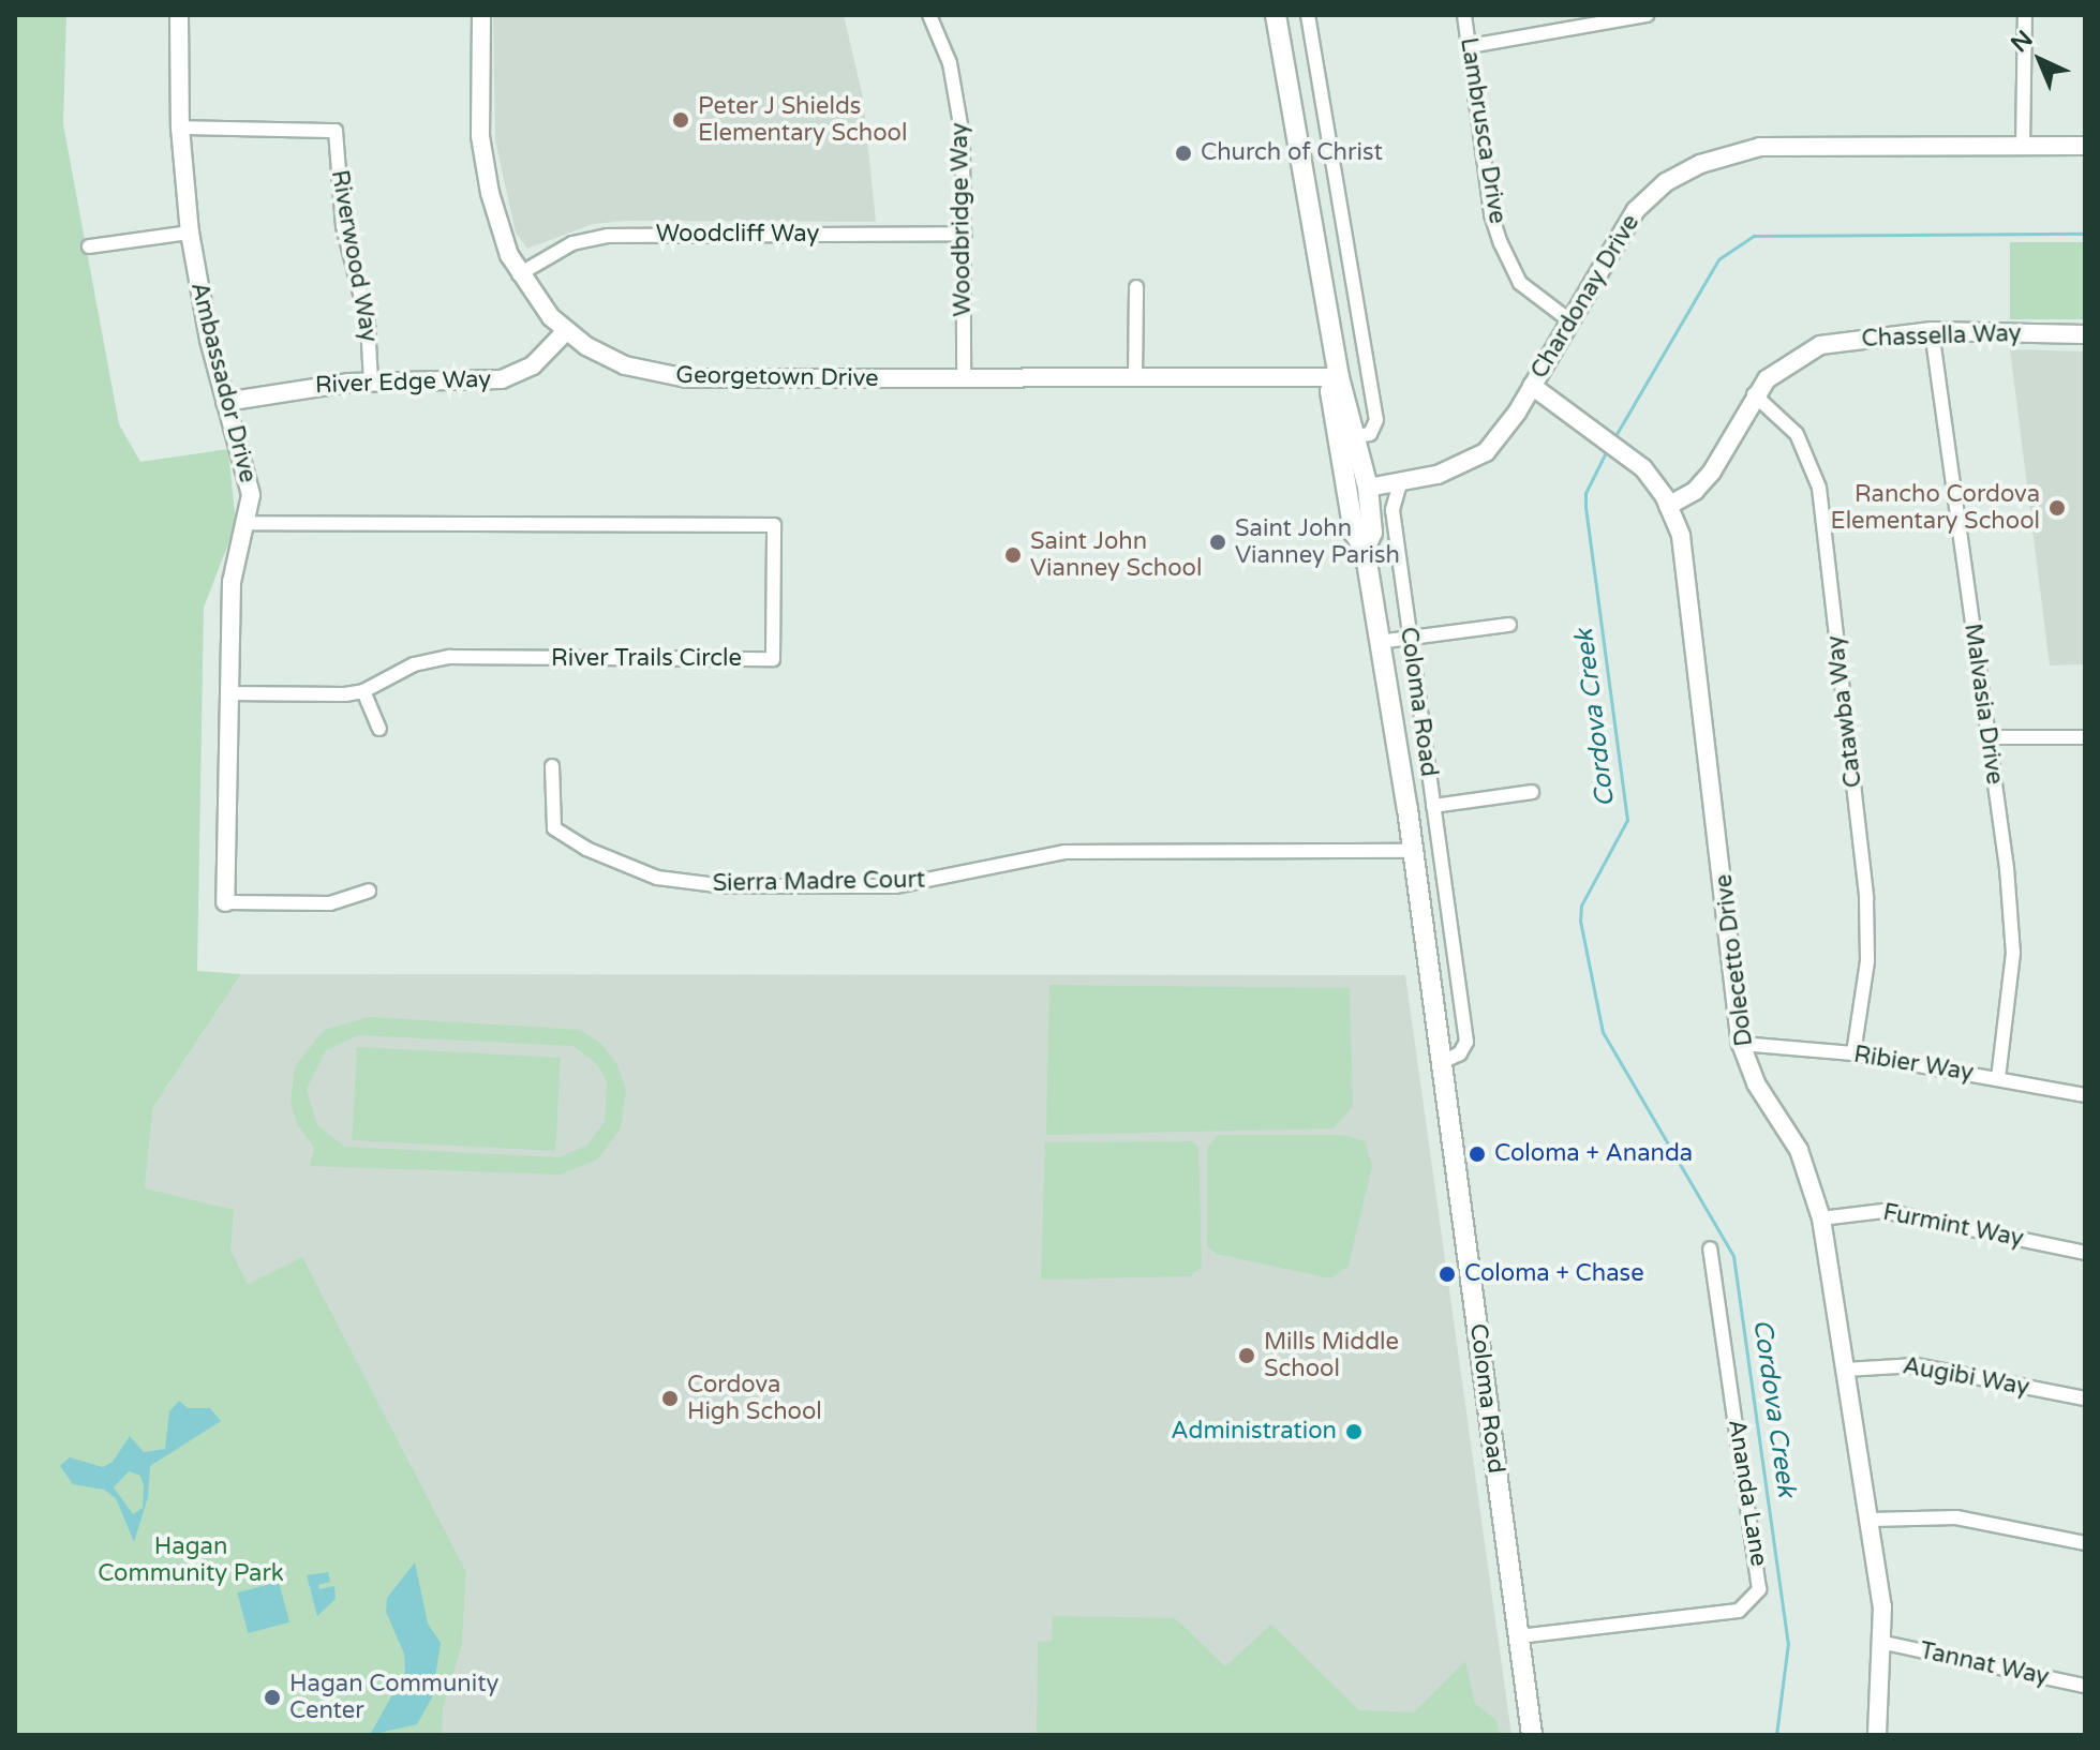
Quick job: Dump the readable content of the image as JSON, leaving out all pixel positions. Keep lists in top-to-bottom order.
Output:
{
  "streets": {
    "main road": ["Coloma Road"],
    "street": [
      "Lambrusca Drive",
      "Woodbridge Way",
      "Woodcliff Way",
      "Riverwood Way",
      "Chardonay Drive",
      "Chassella Way",
      "Georgetown Drive",
      "Ambassador Drive",
      "River Edge Way",
      "River Trails Circle",
      "Malvasia Drive",
      "Catawba Way",
      "Sierra Madre Court",
      "Dolecetto Drive",
      "Ribier Way",
      "Furmint Way",
      "Augibi Way",
      "Ananda Lane",
      "Tannat Way"
    ]
  },
  "crossings": [
    ["Lambrusca Drive", "Chardonay Drive"],
    ["Woodbridge Way", "Woodcliff Way"],
    ["Woodbridge Way", "Georgetown Drive"],
    ["Woodcliff Way", "Georgetown Drive"],
    ["Riverwood Way", "Ambassador Drive"],
    ["Riverwood Way", "River Edge Way"],
    ["Chardonay Drive", "Coloma Road"],
    ["Chardonay Drive", "Dolecetto Drive"],
    ["Chassella Way", "Malvasia Drive"],
    ["Chassella Way", "Catawba Way"],
    ["Chassella Way", "Dolecetto Drive"],
    ["Georgetown Drive", "River Edge Way"],
    ["Georgetown Drive", "Coloma Road"],
    ["Ambassador Drive", "River Edge Way"],
    ["Ambassador Drive", "River Trails Circle"],
    ["Coloma Road", "Sierra Madre Court"],
    ["Coloma Road", "Ananda Lane"],
    ["Malvasia Drive", "Ribier Way"],
    ["Catawba Way", "Ribier Way"],
    ["Dolecetto Drive", "Ribier Way"],
    ["Dolecetto Drive", "Furmint Way"],
    ["Dolecetto Drive", "Augibi Way"],
    ["Dolecetto Drive", "Tannat Way"]
  ],
  "water": ["Cordova Creek"],
  "parks": ["Hagan Community Park"],
  "places": [
    "Peter J Shields Elementary School",
    "Church of Christ",
    "Rancho Cordova Elementary School",
    "Saint John Vianney Parish",
    "Saint John Vianney School",
    "Coloma + Ananda",
    "Coloma + Chase",
    "Mills Middle School",
    "Cordova High School",
    "Administration",
    "Hagan Community Center"
  ],
  "north": "top left"
}
